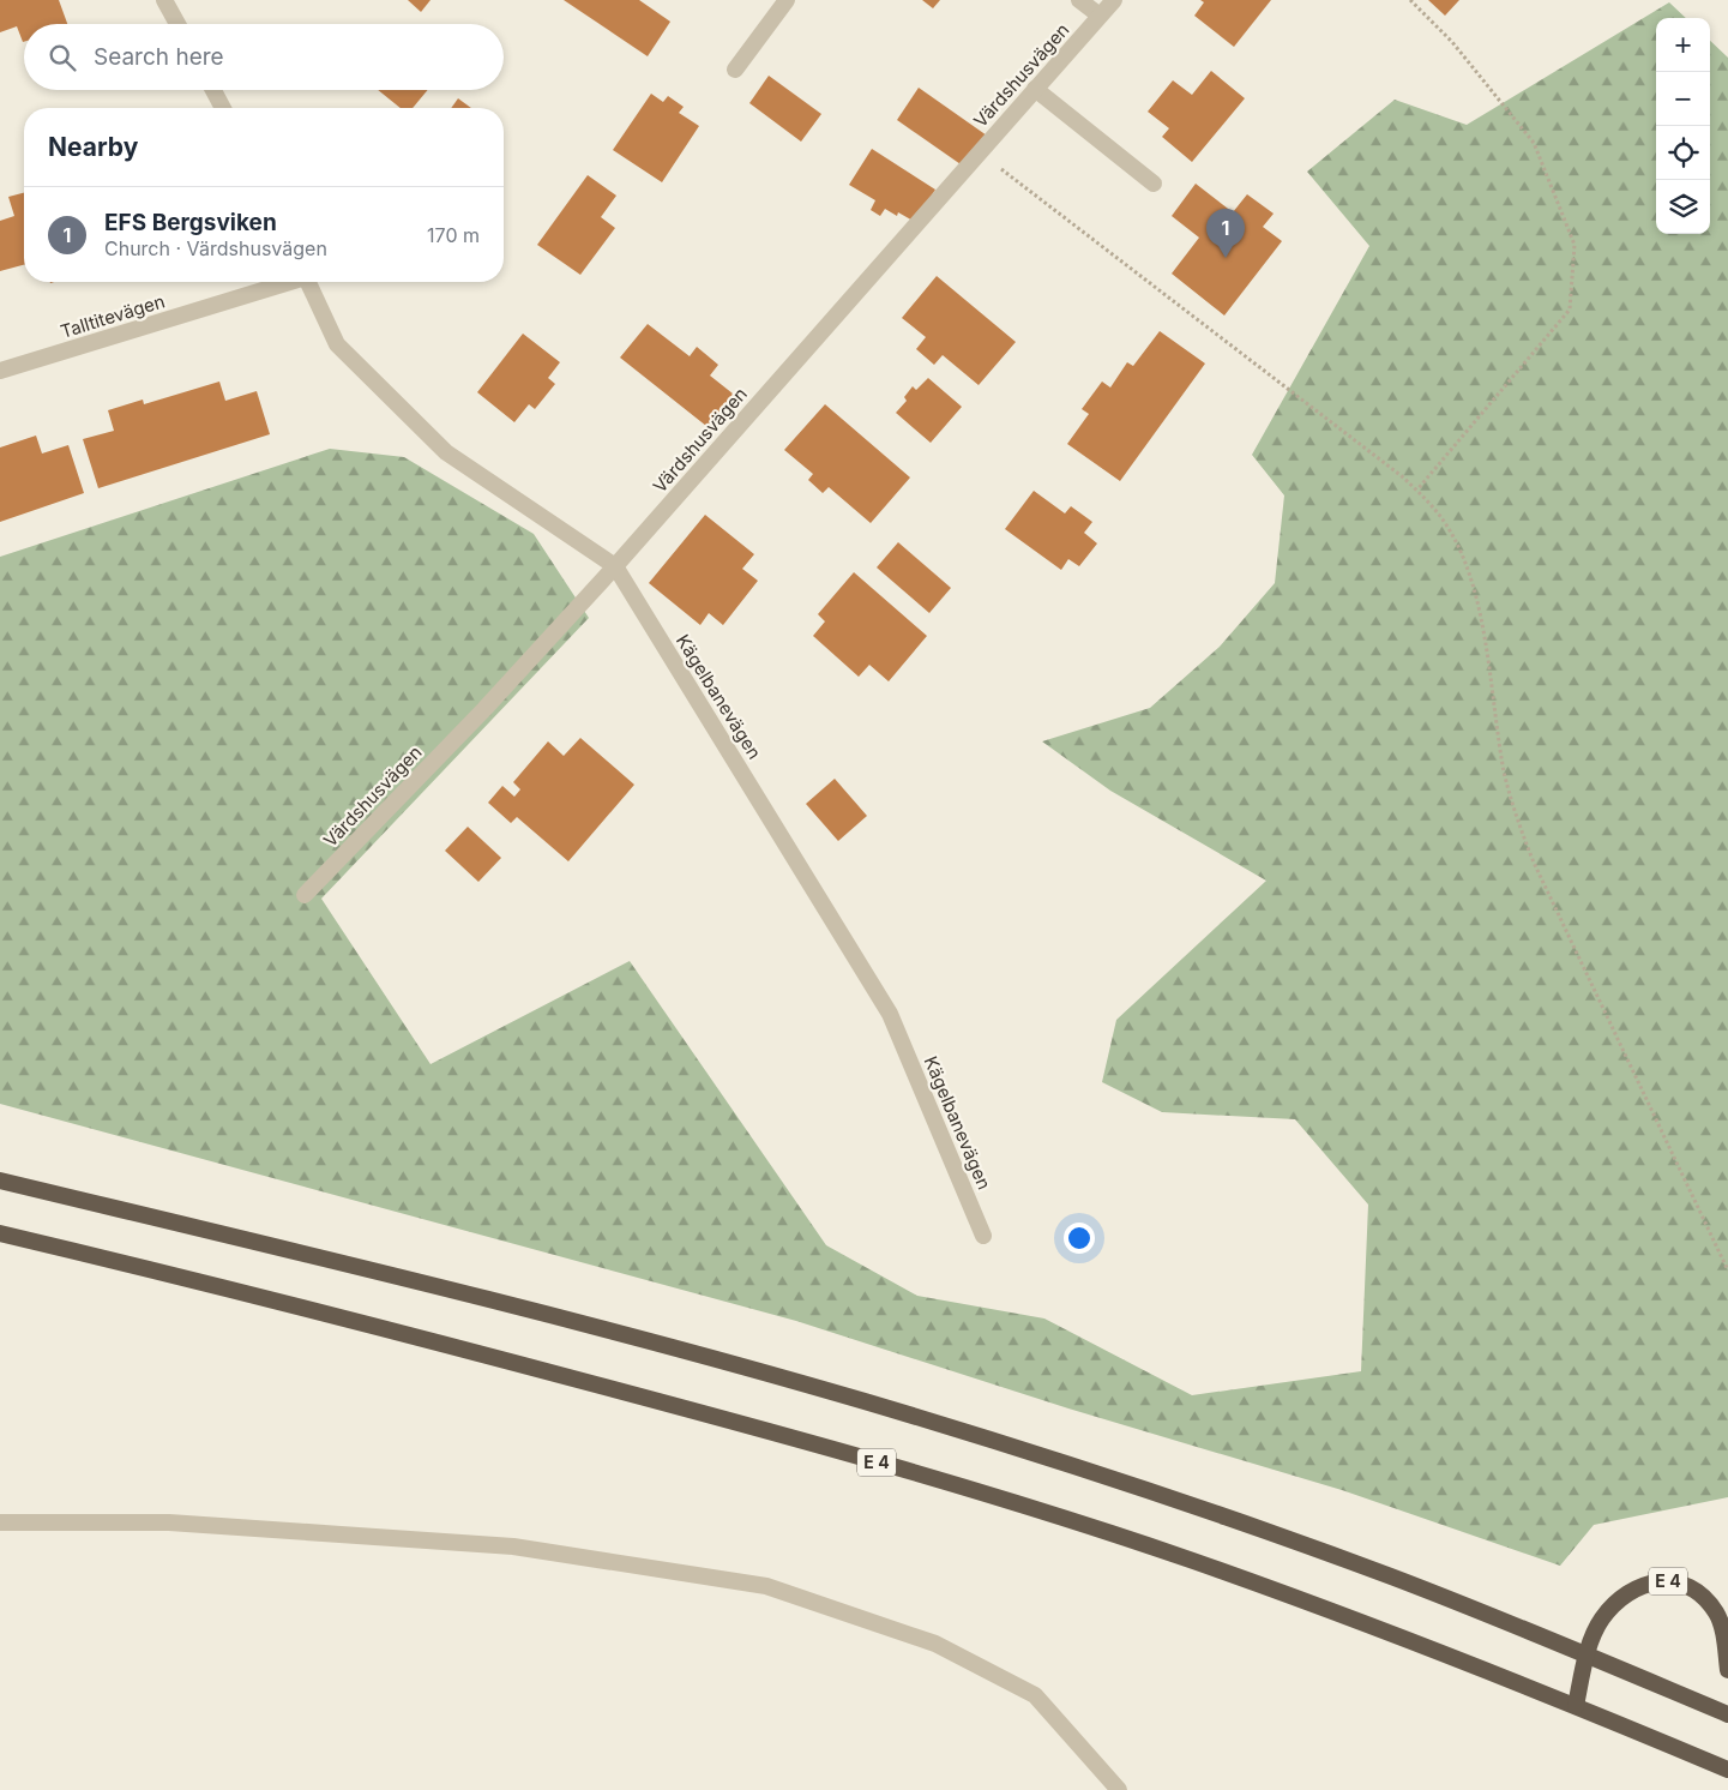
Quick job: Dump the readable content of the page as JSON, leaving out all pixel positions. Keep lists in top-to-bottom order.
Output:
{
  "streets": {
    "highway": ["E 4"],
    "street": ["Värdshusvägen", "Talltitevägen", "Kägelbanevägen"]
  },
  "crossings": [
    ["Värdshusvägen", "Kägelbanevägen"]
  ],
  "page": {
    "map_buttons": ["+", "−"],
    "search": "Search here",
    "heading": "Nearby",
    "list": [
      {
        "mark": "1",
        "name": "EFS Bergsviken",
        "note": "Church · Värdshusvägen",
        "value": "170 m"
      }
    ],
    "pins": "1"
  }
}
